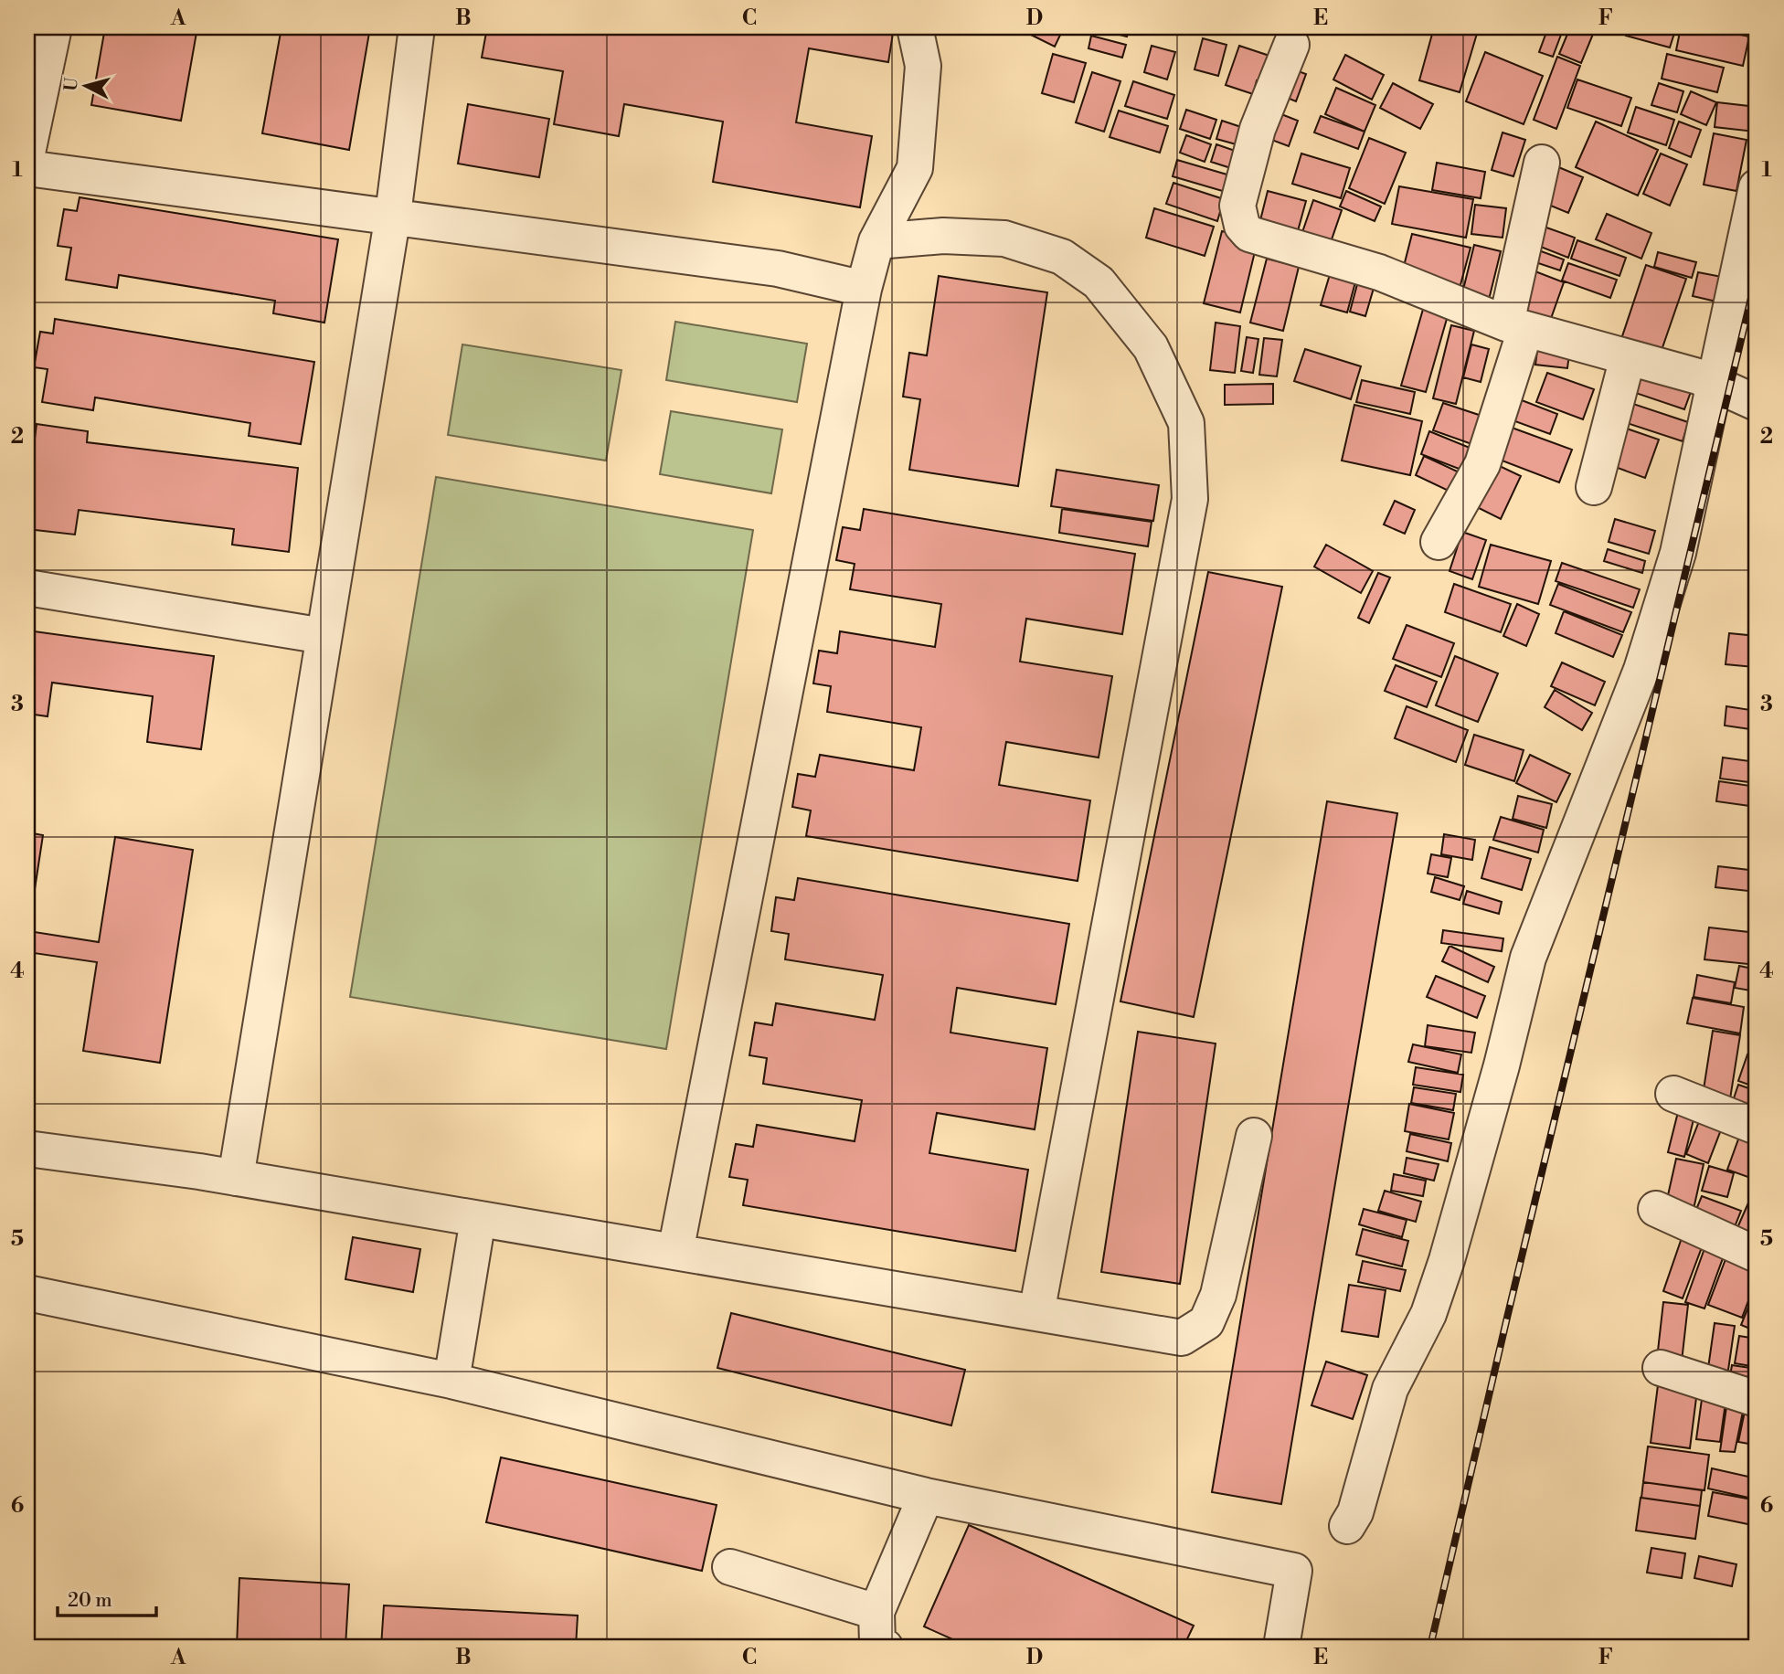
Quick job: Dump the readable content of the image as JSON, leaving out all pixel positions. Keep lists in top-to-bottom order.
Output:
{
  "scale_bar": "20 m",
  "north": "left",
  "grid": {
    "columns": [
      "A",
      "B",
      "C",
      "D",
      "E",
      "F"
    ],
    "rows": [
      "1",
      "2",
      "3",
      "4",
      "5",
      "6"
    ]
  }
}
